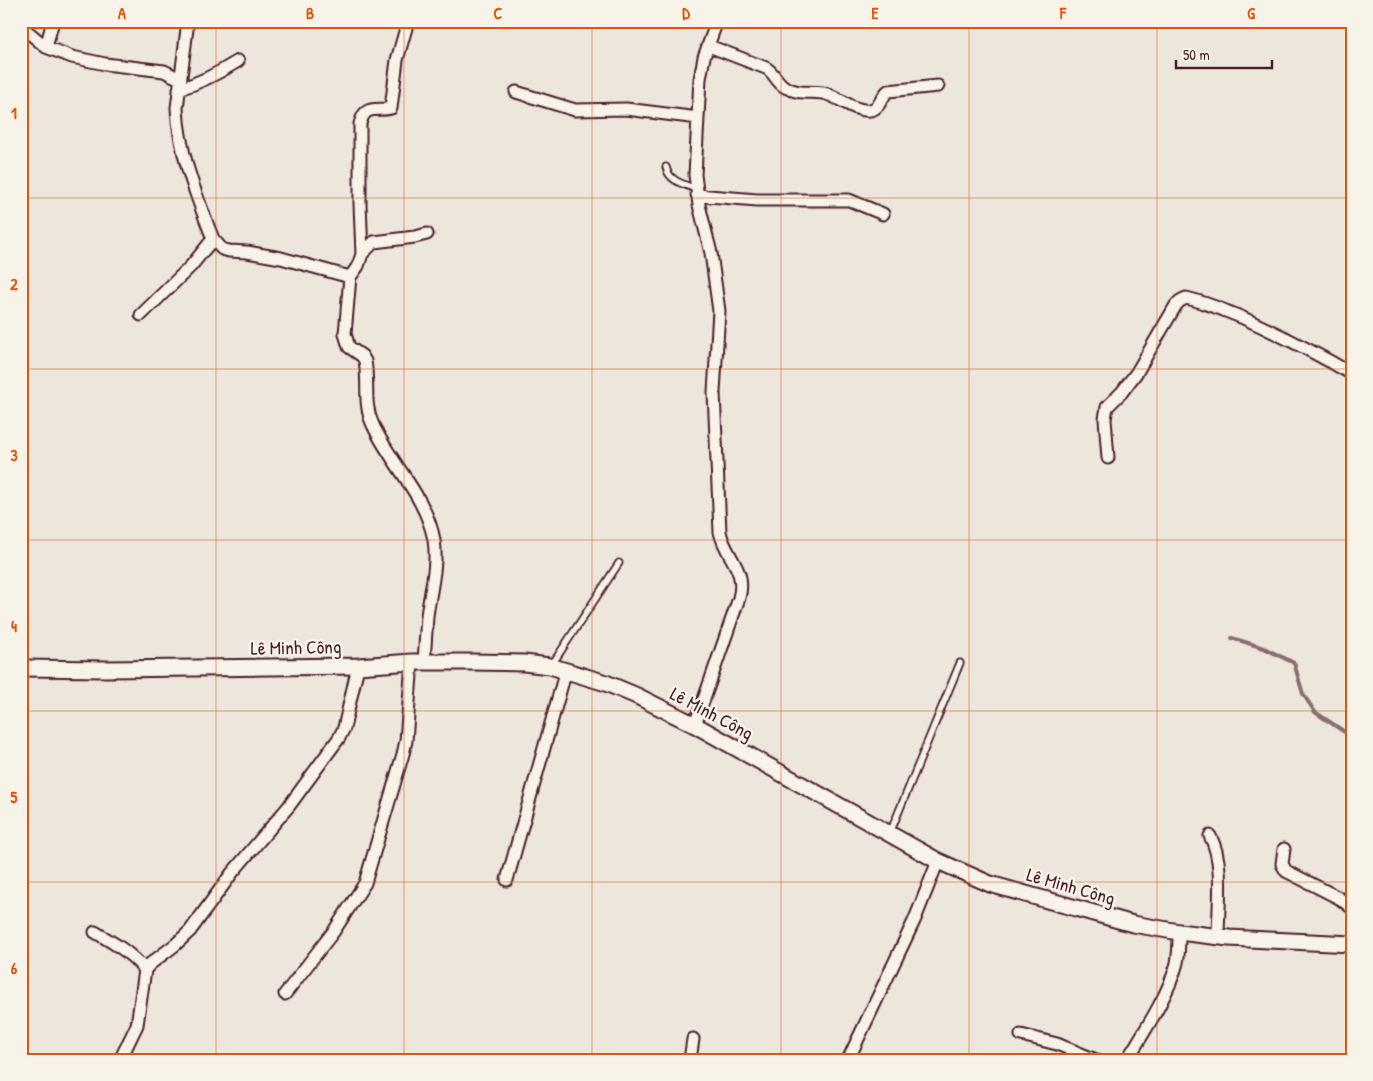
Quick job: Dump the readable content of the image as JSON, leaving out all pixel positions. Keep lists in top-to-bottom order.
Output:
{
  "streets": {
    "main road": ["Lê Minh Công"]
  },
  "scale_bar": "50 m",
  "grid": {
    "columns": [
      "A",
      "B",
      "C",
      "D",
      "E",
      "F",
      "G"
    ],
    "rows": [
      "1",
      "2",
      "3",
      "4",
      "5",
      "6"
    ]
  }
}
